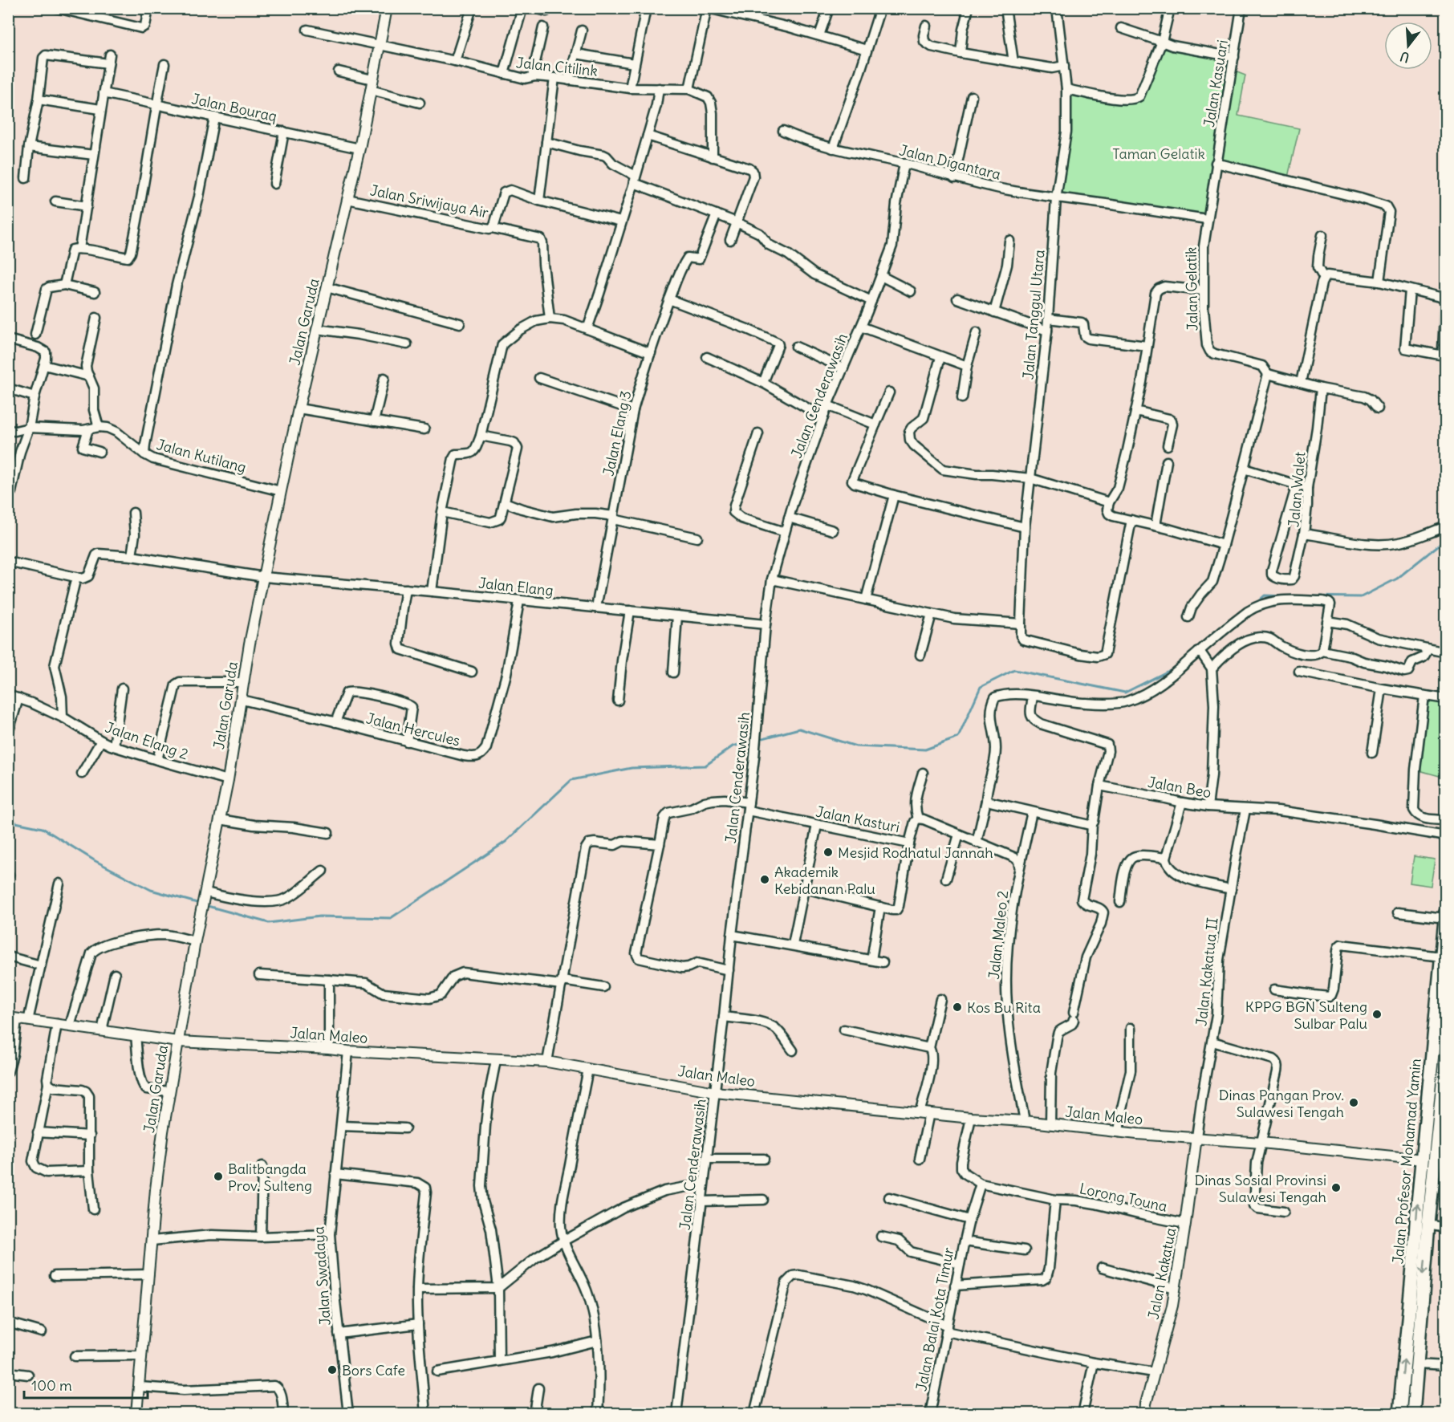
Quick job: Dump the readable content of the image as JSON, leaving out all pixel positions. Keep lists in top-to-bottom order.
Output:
{
  "streets": {
    "main road": ["Jalan Profesor Mohamad Yamin"],
    "street": [
      "Jalan Citilink",
      "Jalan Kasuari",
      "Jalan Bouraq",
      "Jalan Digantara",
      "Jalan Sriwijaya Air",
      "Jalan Gelatik",
      "Jalan Tanggul Utara",
      "Jalan Garuda",
      "Jalan Cenderawasih",
      "Jalan Elang 3",
      "Jalan Kutilang",
      "Jalan Walet",
      "Jalan Elang",
      "Jalan Hercules",
      "Jalan Elang 2",
      "Jalan Beo",
      "Jalan Kasturi",
      "Jalan Maleo 2",
      "Jalan Kakatua II",
      "Jalan Maleo",
      "Lorong Touna",
      "Jalan Kakatua",
      "Jalan Swadaya",
      "Jalan Balai Kota Timur"
    ]
  },
  "crossings": [
    ["Jalan Citilink", "Jalan Garuda"],
    ["Jalan Kasuari", "Jalan Digantara"],
    ["Jalan Kasuari", "Jalan Gelatik"],
    ["Jalan Bouraq", "Jalan Garuda"],
    ["Jalan Digantara", "Jalan Gelatik"],
    ["Jalan Digantara", "Jalan Tanggul Utara"],
    ["Jalan Digantara", "Jalan Cenderawasih"],
    ["Jalan Sriwijaya Air", "Jalan Garuda"],
    ["Jalan Garuda", "Jalan Kutilang"],
    ["Jalan Garuda", "Jalan Elang"],
    ["Jalan Garuda", "Jalan Hercules"],
    ["Jalan Garuda", "Jalan Elang 2"],
    ["Jalan Garuda", "Jalan Maleo"],
    ["Jalan Cenderawasih", "Jalan Elang"],
    ["Jalan Cenderawasih", "Jalan Kasturi"],
    ["Jalan Cenderawasih", "Jalan Maleo"],
    ["Jalan Elang 3", "Jalan Elang"],
    ["Jalan Elang", "Jalan Hercules"],
    ["Jalan Beo", "Jalan Kakatua II"],
    ["Jalan Kasturi", "Jalan Maleo 2"],
    ["Jalan Maleo 2", "Jalan Maleo"],
    ["Jalan Kakatua II", "Jalan Maleo"],
    ["Jalan Kakatua II", "Jalan Kakatua"],
    ["Jalan Maleo", "Jalan Profesor Mohamad Yamin"],
    ["Jalan Maleo", "Jalan Kakatua"],
    ["Jalan Maleo", "Jalan Swadaya"],
    ["Lorong Touna", "Jalan Kakatua"],
    ["Lorong Touna", "Jalan Balai Kota Timur"]
  ],
  "parks": ["Taman Gelatik"],
  "places": [
    "Mesjid Rodhatul Jannah",
    "Akademik Kebidanan Palu",
    "Kos Bu Rita",
    "KPPG BGN Sulteng Sulbar Palu",
    "Dinas Pangan Prov. Sulawesi Tengah",
    "Balitbangda Prov. Sulteng",
    "Dinas Sosial Provinsi Sulawesi Tengah",
    "Bors Cafe"
  ],
  "scale_bar": "100 m",
  "north": "bottom"
}
